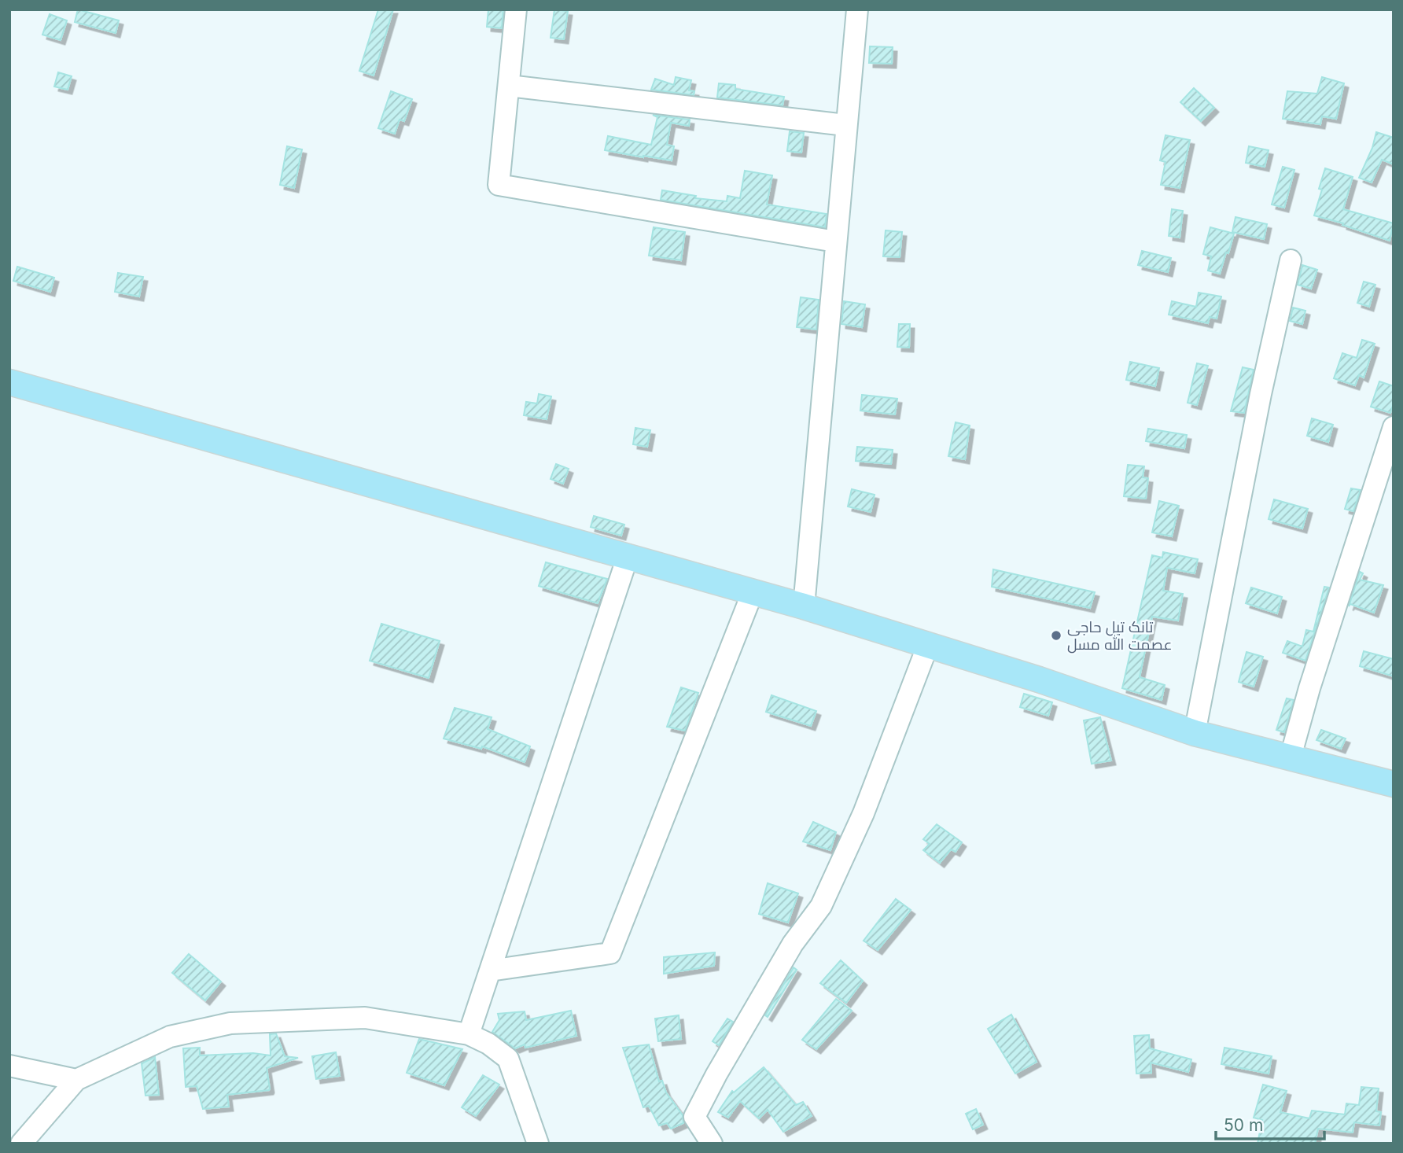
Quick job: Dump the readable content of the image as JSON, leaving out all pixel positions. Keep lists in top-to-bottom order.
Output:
{
  "places": ["تانک تیل حاجی عصمت الله مسل"],
  "scale_bar": "50 m"
}
